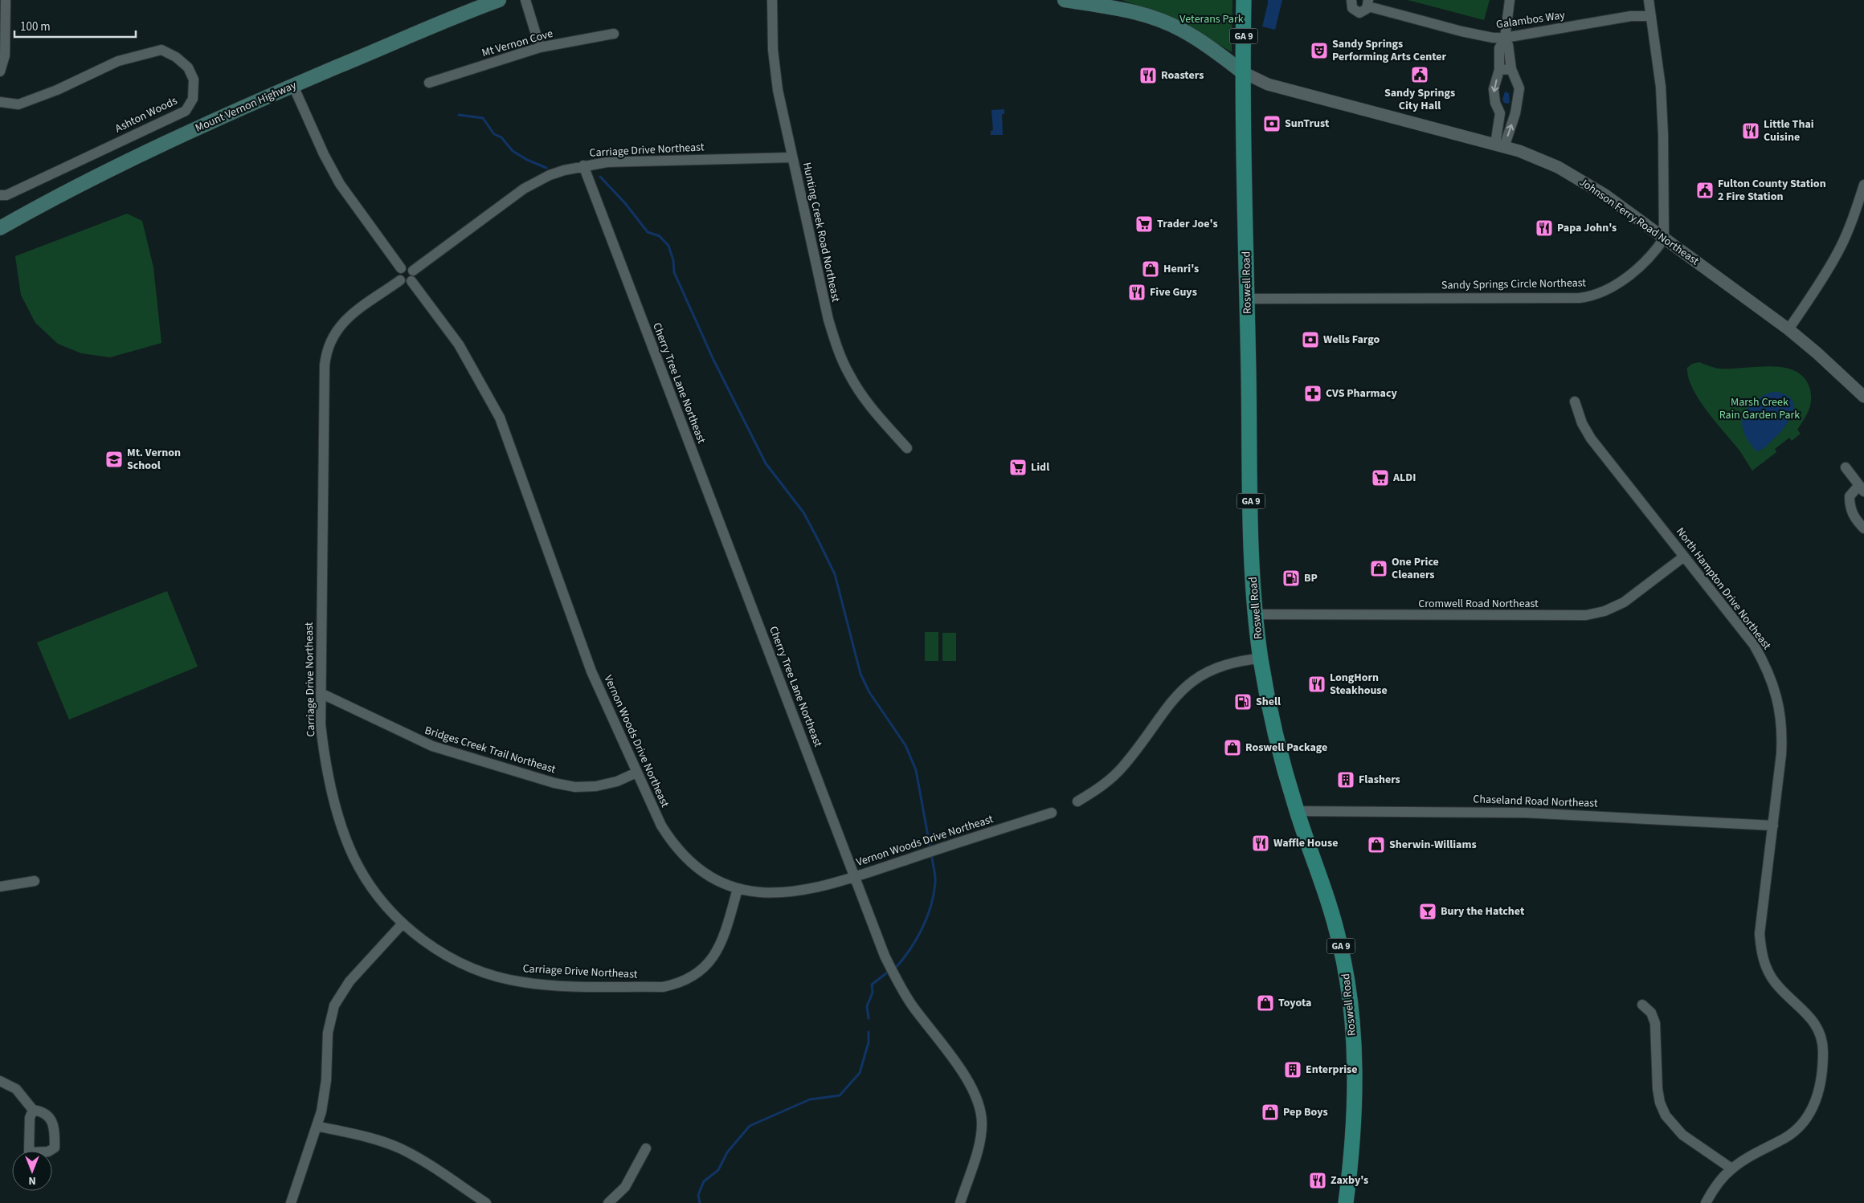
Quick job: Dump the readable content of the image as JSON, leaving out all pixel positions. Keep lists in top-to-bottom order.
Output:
{
  "streets": {
    "main road": [
      "GA 9",
      "Mount Vernon Highway",
      "Johnson Ferry Road Northeast",
      "Roswell Road"
    ],
    "street": [
      "Galambos Way",
      "Mt Vernon Cove",
      "Ashton Woods",
      "Carriage Drive Northeast",
      "Hunting Creek Road Northeast",
      "Sandy Springs Circle Northeast",
      "Cherry Tree Lane Northeast",
      "North Hampton Drive Northeast",
      "Cromwell Road Northeast",
      "Vernon Woods Drive Northeast",
      "Bridges Creek Trail Northeast",
      "Chaseland Road Northeast"
    ]
  },
  "crossings": [
    ["Carriage Drive Northeast", "Hunting Creek Road Northeast"],
    ["Carriage Drive Northeast", "Cherry Tree Lane Northeast"],
    ["Carriage Drive Northeast", "Vernon Woods Drive Northeast"],
    ["Carriage Drive Northeast", "Bridges Creek Trail Northeast"],
    ["Johnson Ferry Road Northeast", "Roswell Road"],
    ["Johnson Ferry Road Northeast", "Sandy Springs Circle Northeast"],
    ["Roswell Road", "Sandy Springs Circle Northeast"],
    ["Roswell Road", "Cromwell Road Northeast"],
    ["Roswell Road", "Chaseland Road Northeast"],
    ["Cherry Tree Lane Northeast", "Vernon Woods Drive Northeast"],
    ["North Hampton Drive Northeast", "Cromwell Road Northeast"],
    ["North Hampton Drive Northeast", "Chaseland Road Northeast"],
    ["Vernon Woods Drive Northeast", "Bridges Creek Trail Northeast"]
  ],
  "parks": ["Veterans Park", "Marsh Creek Rain Garden Park"],
  "places": {
    "theatre": ["Sandy Springs Performing Arts Center"],
    "public building": ["Sandy Springs City Hall", "Fulton County Station 2 Fire Station"],
    "restaurant": [
      "Roasters",
      "Little Thai Cuisine",
      "Papa John's",
      "Five Guys",
      "LongHorn Steakhouse",
      "Waffle House",
      "Zaxby's"
    ],
    "bank": ["SunTrust", "Wells Fargo"],
    "supermarket": ["Trader Joe's", "Lidl", "ALDI"],
    "shop": [
      "Henri's",
      "One Price Cleaners",
      "Roswell Package",
      "Sherwin-Williams",
      "Toyota",
      "Pep Boys"
    ],
    "pharmacy": ["CVS Pharmacy"],
    "school or university": ["Mt. Vernon School"],
    "fuel station": ["BP", "Shell"],
    "building": ["Flashers", "Enterprise"],
    "bar": ["Bury the Hatchet"]
  },
  "scale_bar": "100 m",
  "north": "bottom"
}
